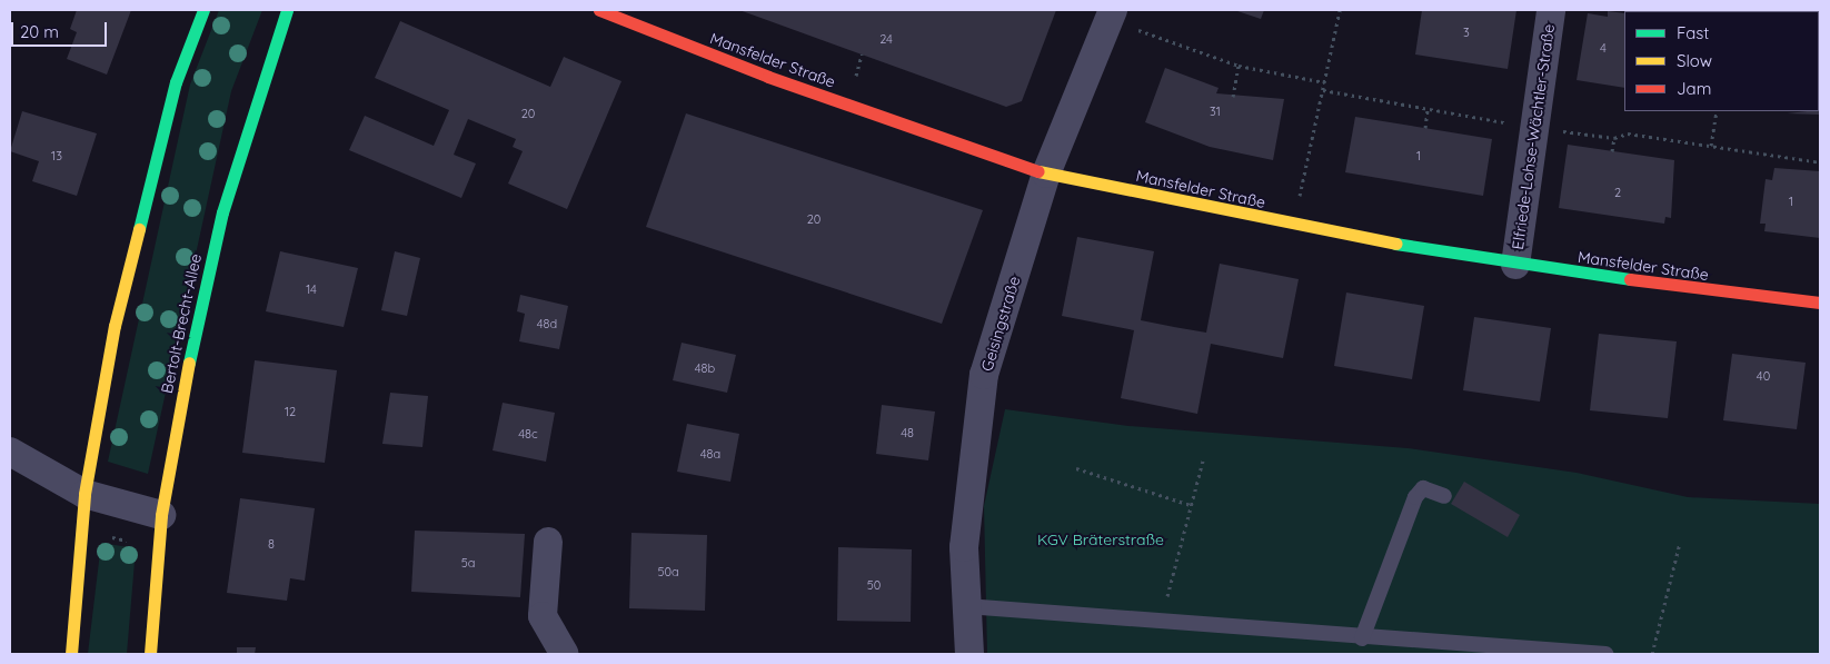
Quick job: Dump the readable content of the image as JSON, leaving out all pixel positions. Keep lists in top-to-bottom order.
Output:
{
  "streets": {
    "street": [
      "Mansfelder Straße",
      "Elfriede-Lohse-Wächtler-Straße",
      "Bertolt-Brecht-Allee",
      "Geisingstraße"
    ]
  },
  "crossings": [
    ["Mansfelder Straße", "Elfriede-Lohse-Wächtler-Straße"],
    ["Mansfelder Straße", "Geisingstraße"]
  ],
  "parks": ["KGV Bräterstraße"],
  "house_numbers": [
    "3",
    "24",
    "4",
    "31",
    "20",
    "13",
    "1",
    "2",
    "1",
    "20",
    "14",
    "48d",
    "48b",
    "40",
    "12",
    "48",
    "48c",
    "48a",
    "8",
    "5a",
    "50a",
    "50"
  ],
  "legend": ["Fast", "Slow", "Jam"],
  "scale_bar": "20 m"
}
